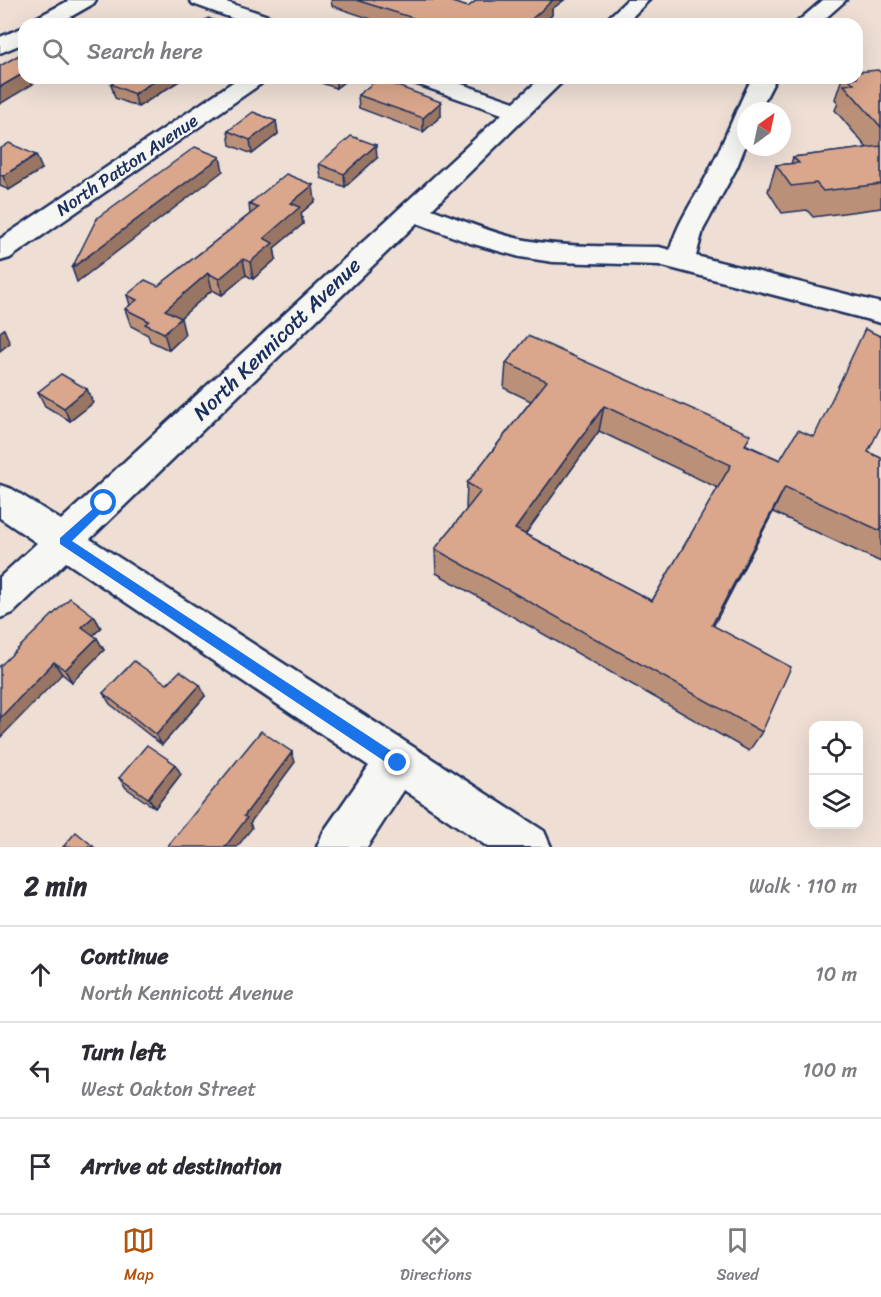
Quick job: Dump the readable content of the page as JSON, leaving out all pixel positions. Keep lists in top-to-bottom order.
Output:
{
  "streets": {
    "street": ["North Patton Avenue", "North Kennicott Avenue"]
  },
  "north": "top right",
  "page": {
    "search": "Search here",
    "heading": ["2 min", "Walk · 110 m"],
    "list": [
      ["Continue", "North Kennicott Avenue", "10 m"],
      ["Turn left", "West Oakton Street", "100 m"],
      "Arrive at destination"
    ],
    "nav": ["Map", "Directions", "Saved"]
  }
}
